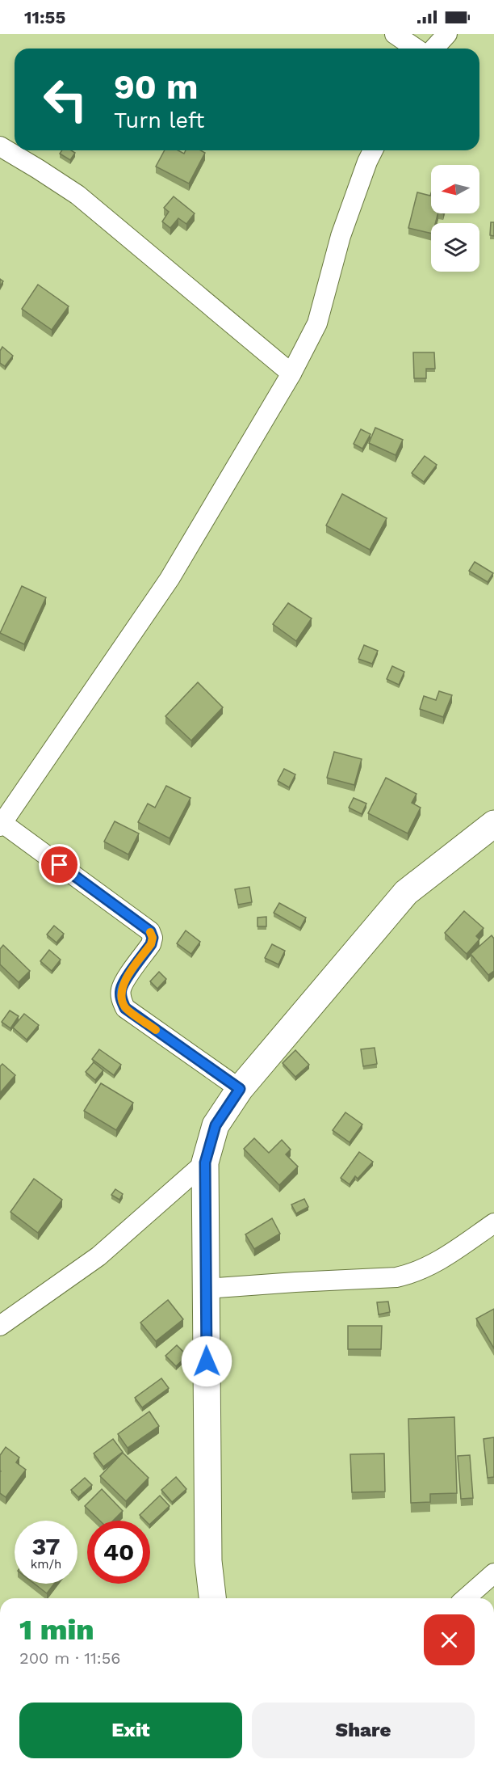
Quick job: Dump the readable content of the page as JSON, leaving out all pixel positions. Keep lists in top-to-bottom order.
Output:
{
  "north": "left",
  "page": {
    "status": "11:55",
    "turn": ["90 m", "Turn left"],
    "speed": "37 km/h",
    "limit": "40",
    "heading": ["1 min", "200 m · 11:56"],
    "buttons": ["Exit", "Share"]
  }
}
